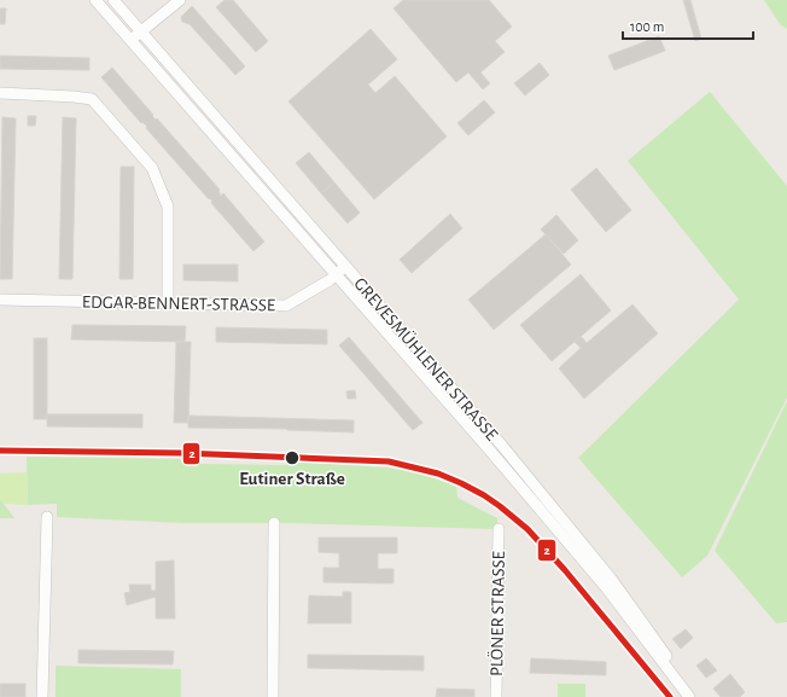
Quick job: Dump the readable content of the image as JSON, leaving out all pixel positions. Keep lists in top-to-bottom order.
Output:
{
  "streets": {
    "street": ["EDGAR-BENNERT-STRASSE", "GREVESMÜHLENER STRASSE", "PLÖNER STRASSE"]
  },
  "crossings": [
    ["EDGAR-BENNERT-STRASSE", "GREVESMÜHLENER STRASSE"]
  ],
  "places": ["Eutiner Straße"],
  "lines": ["transit line 2"],
  "scale_bar": "100 m"
}
